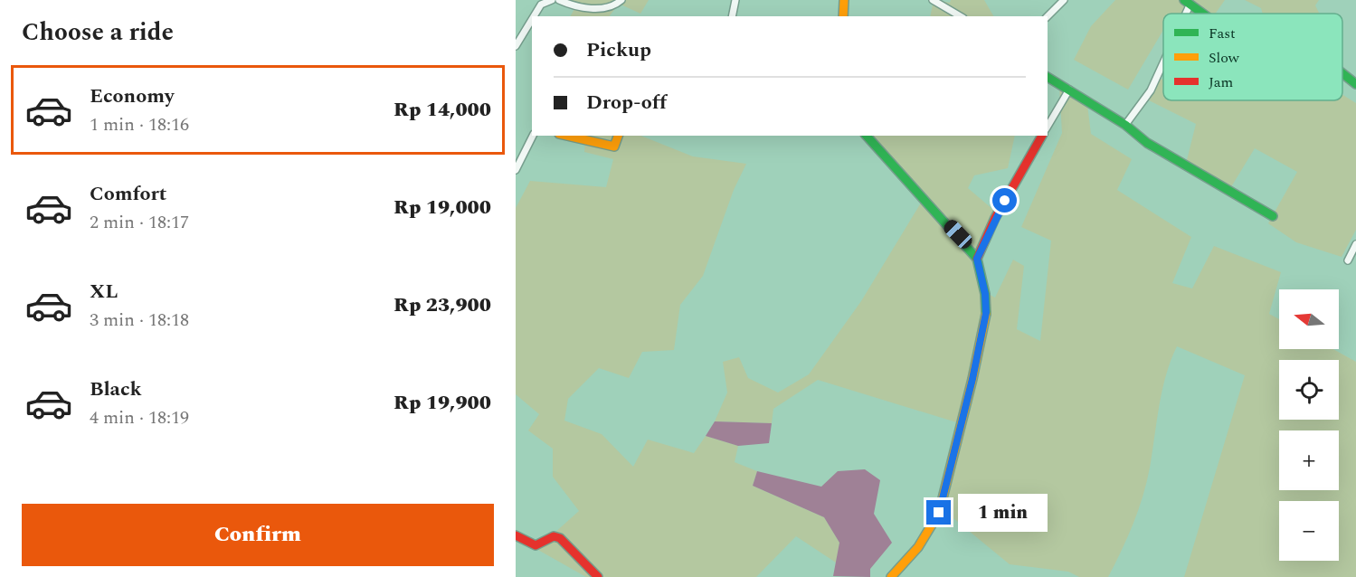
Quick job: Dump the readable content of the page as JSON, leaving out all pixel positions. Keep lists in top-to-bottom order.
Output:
{
  "legend": ["Fast", "Slow", "Jam"],
  "north": "left",
  "page": {
    "heading": "Choose a ride",
    "banner": ["Pickup", "Drop-off"],
    "list": [
      {
        "name": "Economy",
        "note": "1 min · 18:16",
        "value": "Rp 14,000"
      },
      {
        "name": "Comfort",
        "note": "2 min · 18:17",
        "value": "Rp 19,000"
      },
      {
        "name": "XL",
        "note": "3 min · 18:18",
        "value": "Rp 23,900"
      },
      {
        "name": "Black",
        "note": "4 min · 18:19",
        "value": "Rp 19,900"
      }
    ],
    "map_buttons": ["+", "−"],
    "buttons": "Confirm",
    "bubble": "1 min"
  }
}
